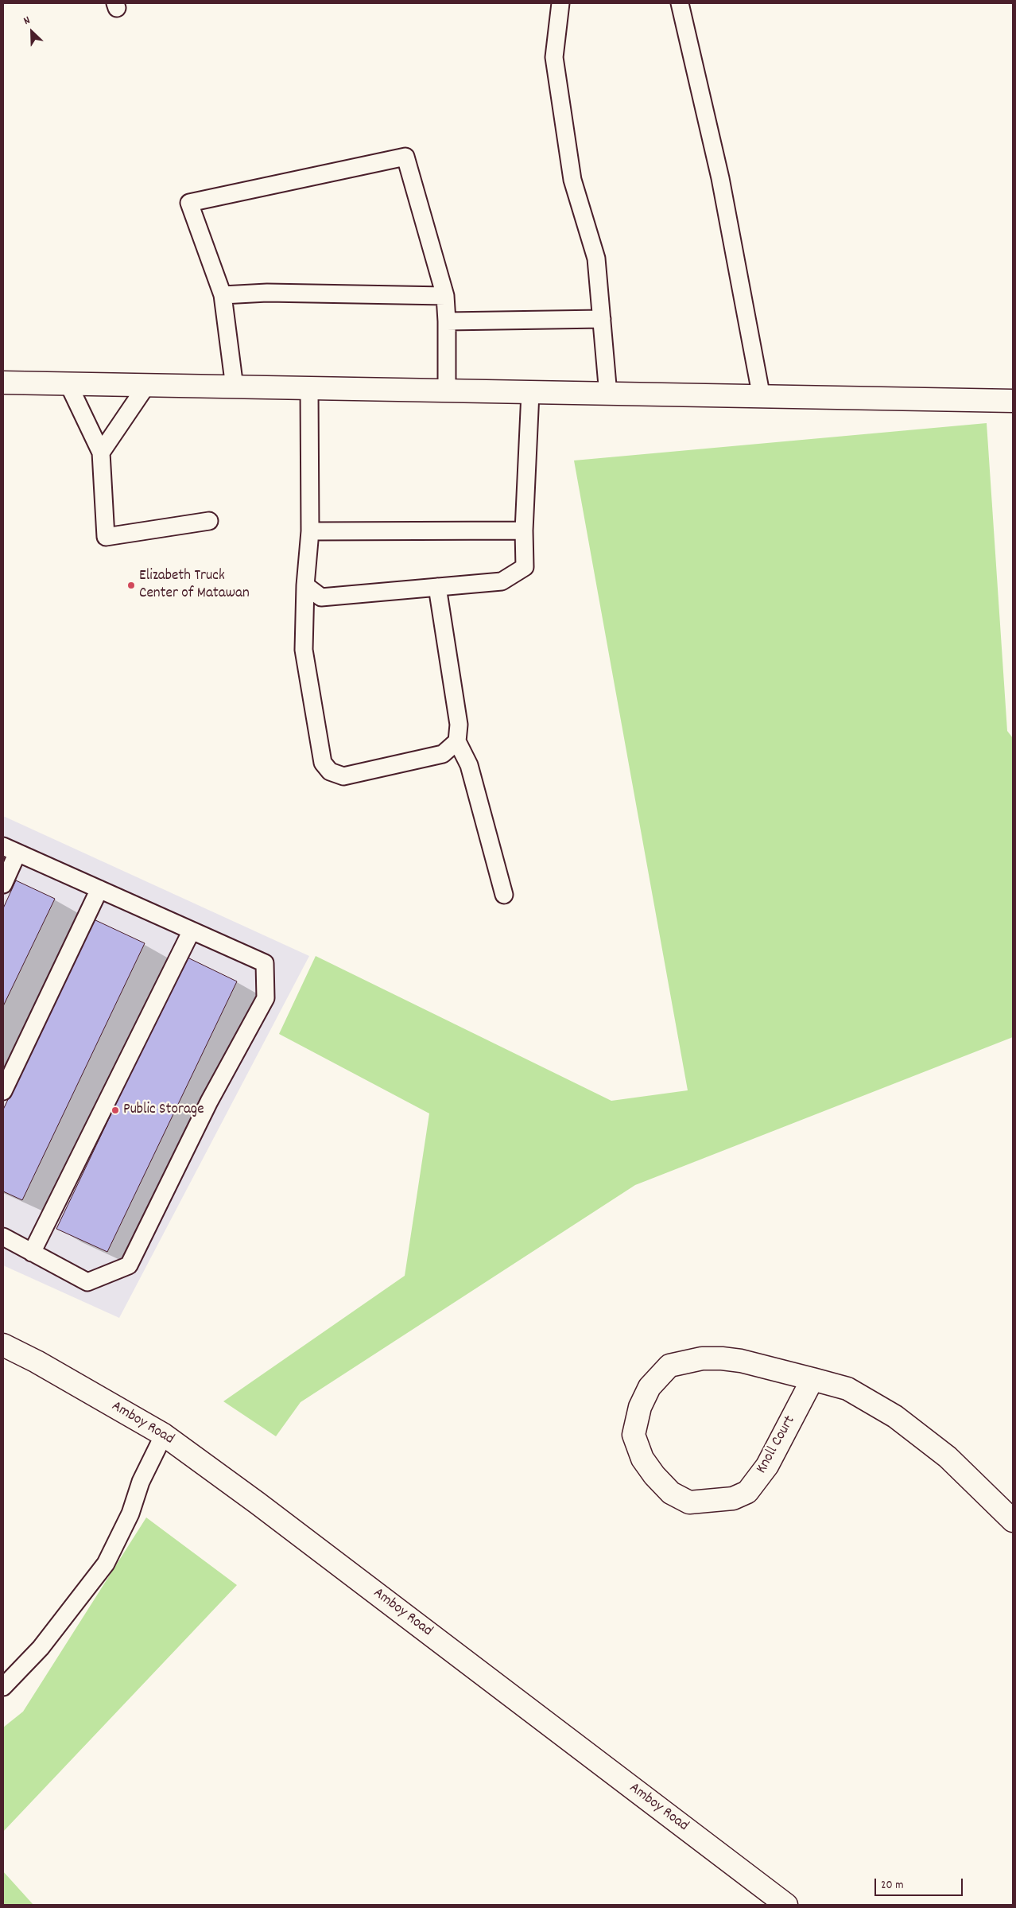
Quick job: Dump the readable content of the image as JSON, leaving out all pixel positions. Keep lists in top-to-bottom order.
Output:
{
  "streets": {
    "street": ["Amboy Road", "Knoll Court"]
  },
  "places": ["Elizabeth Truck Center of Matawan", "Public Storage"],
  "scale_bar": "20 m",
  "north": "top left"
}
